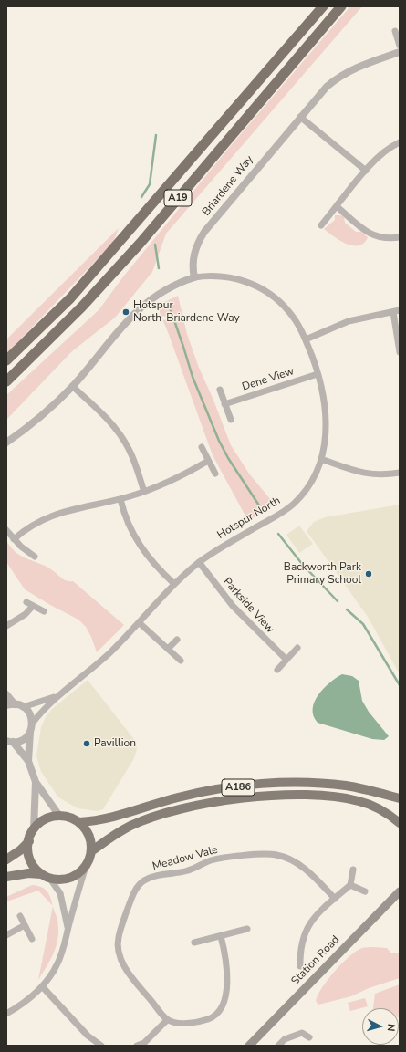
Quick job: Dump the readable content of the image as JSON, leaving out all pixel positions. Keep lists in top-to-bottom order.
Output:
{
  "streets": {
    "highway": ["A19"],
    "main road": ["A186", "Station Road"],
    "street": [
      "Briardene Way",
      "Dene View",
      "Hotspur North",
      "Parkside View",
      "Meadow Vale"
    ]
  },
  "crossings": [
    ["Briardene Way", "Hotspur North"],
    ["Dene View", "Hotspur North"],
    ["Hotspur North", "Parkside View"]
  ],
  "places": ["Hotspur North-Briardene Way", "Backworth Park Primary School", "Pavillion"],
  "north": "right"
}
